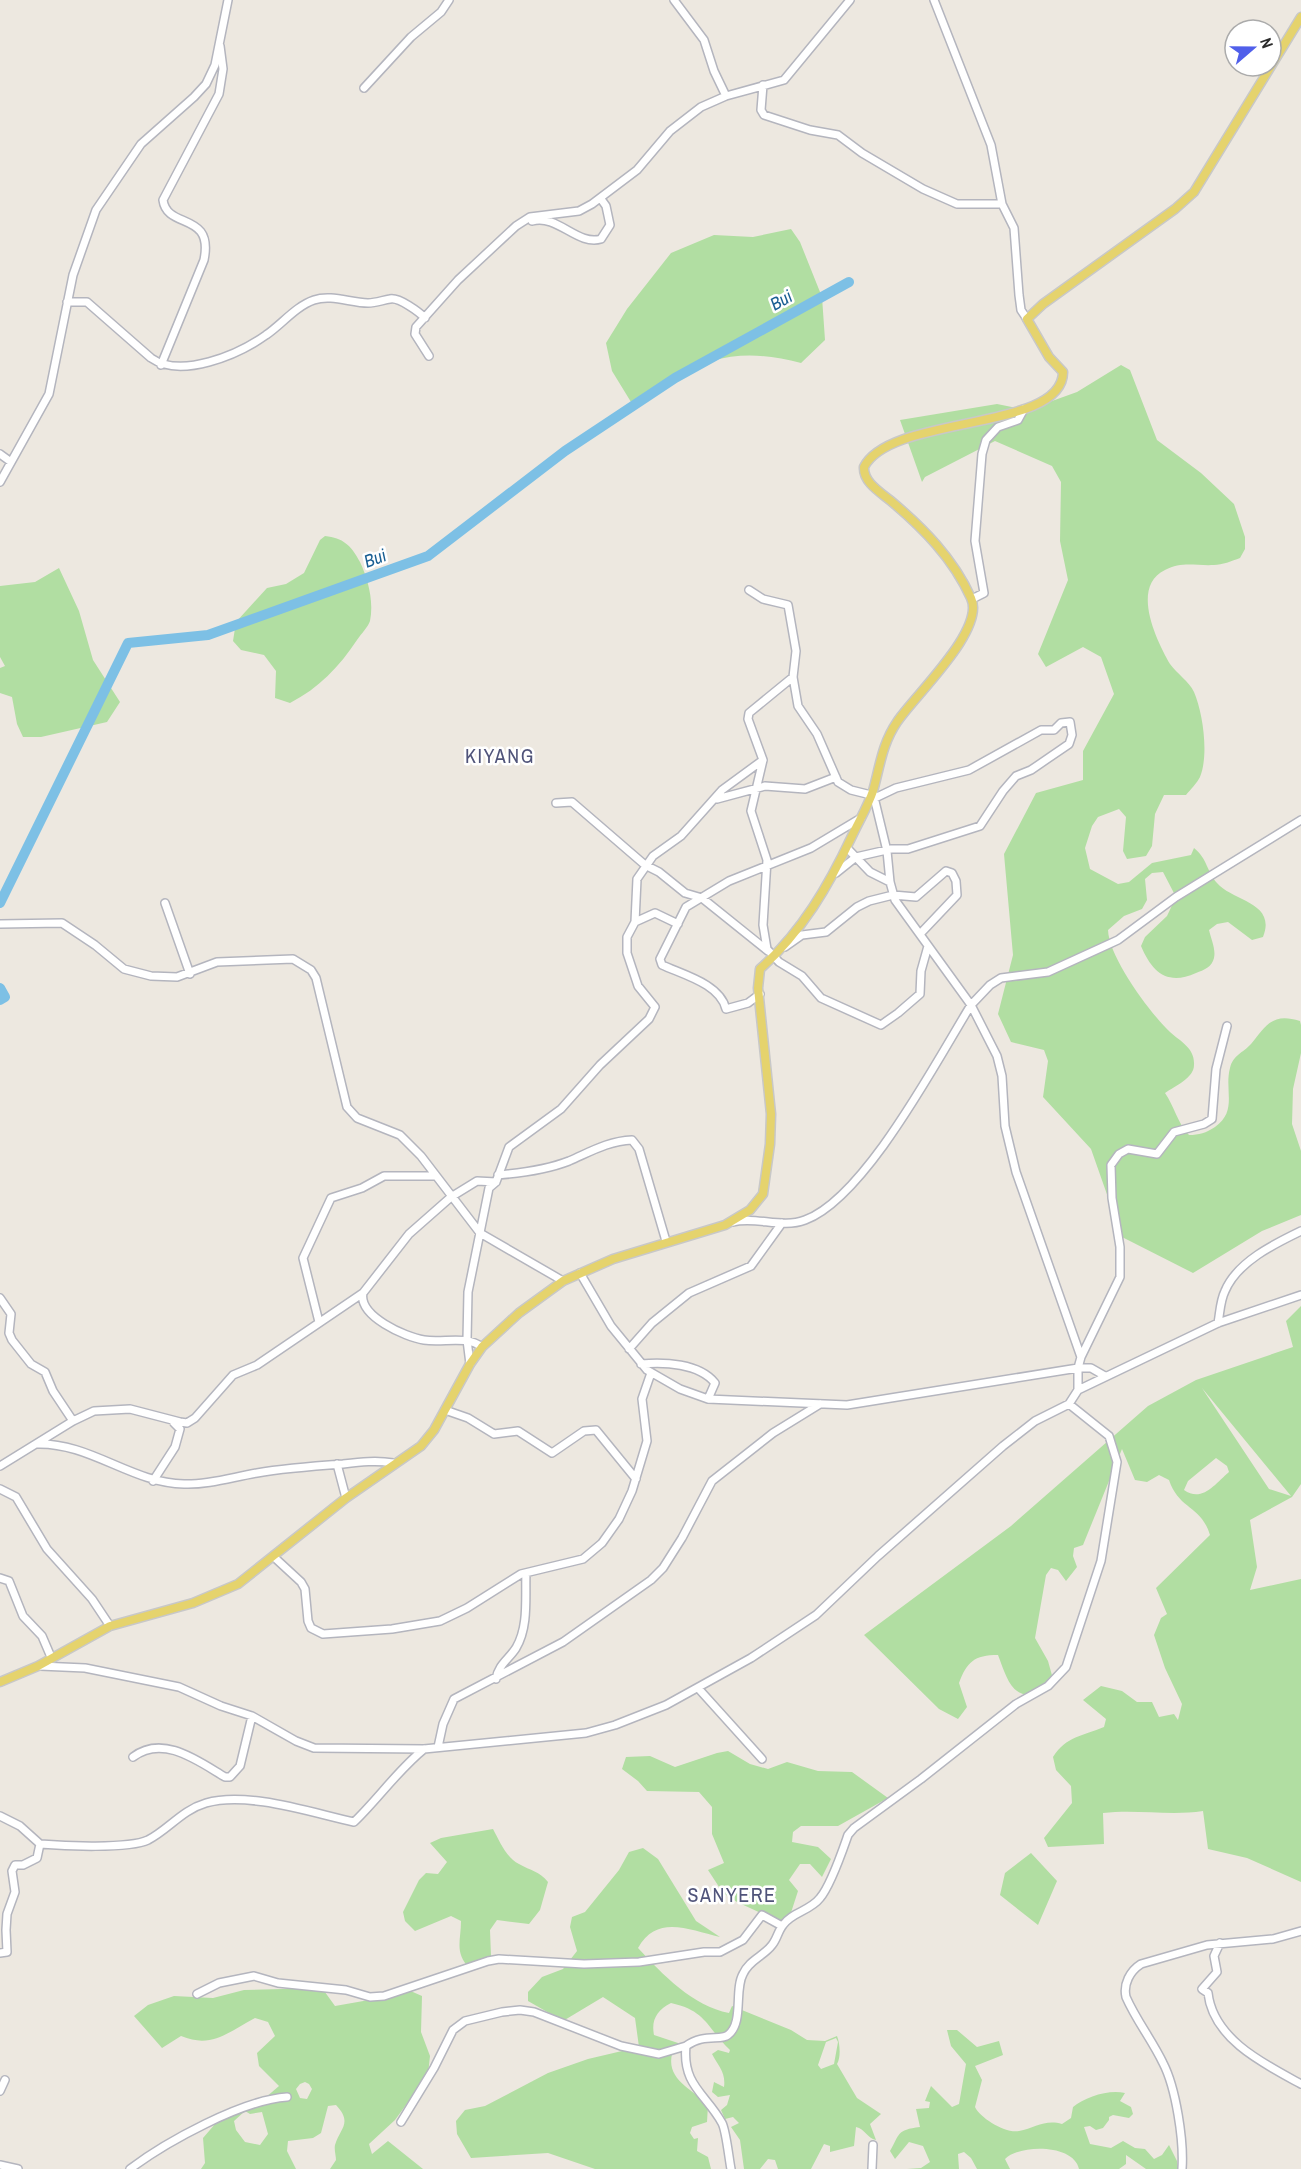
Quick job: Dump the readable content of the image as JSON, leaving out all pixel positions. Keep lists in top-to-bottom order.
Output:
{
  "districts": ["KIYANG", "SANYERE"],
  "water": ["Bui"],
  "north": "right"
}
